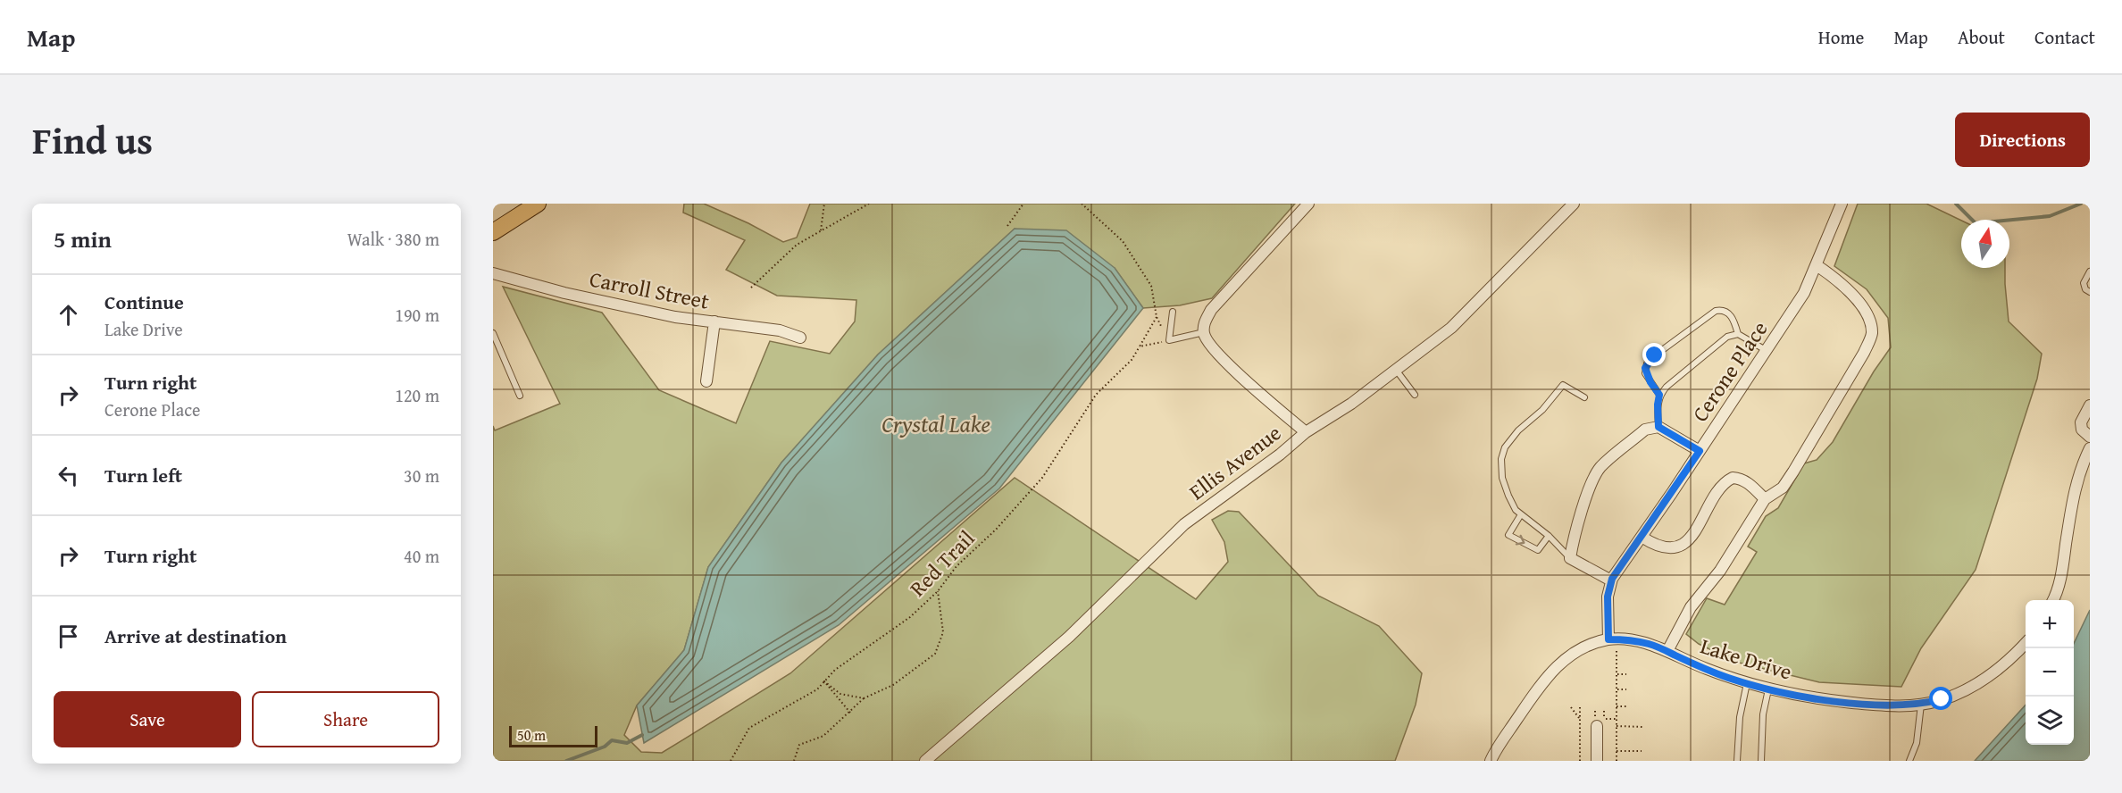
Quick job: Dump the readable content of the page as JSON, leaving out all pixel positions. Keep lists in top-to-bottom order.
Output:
{
  "streets": {
    "street": [
      "Carroll Street",
      "Cerone Place",
      "Ellis Avenue",
      "Lake Drive"
    ],
    "path": ["Red Trail"]
  },
  "crossings": [
    ["Cerone Place", "Lake Drive"]
  ],
  "water": ["Crystal Lake"],
  "scale_bar": "50 m",
  "north": "top",
  "page": {
    "header": "Map",
    "nav": [
      "Home",
      "Map",
      "About",
      "Contact"
    ],
    "title": "Find us",
    "buttons": [
      "Directions",
      ["Save", "Share"]
    ],
    "heading": ["5 min", "Walk · 380 m"],
    "list": [
      ["Continue", "Lake Drive", "190 m"],
      ["Turn right", "Cerone Place", "120 m"],
      ["Turn left", "30 m"],
      ["Turn right", "40 m"],
      "Arrive at destination"
    ],
    "map_buttons": ["+", "−"],
    "scale": "50 m"
  }
}
